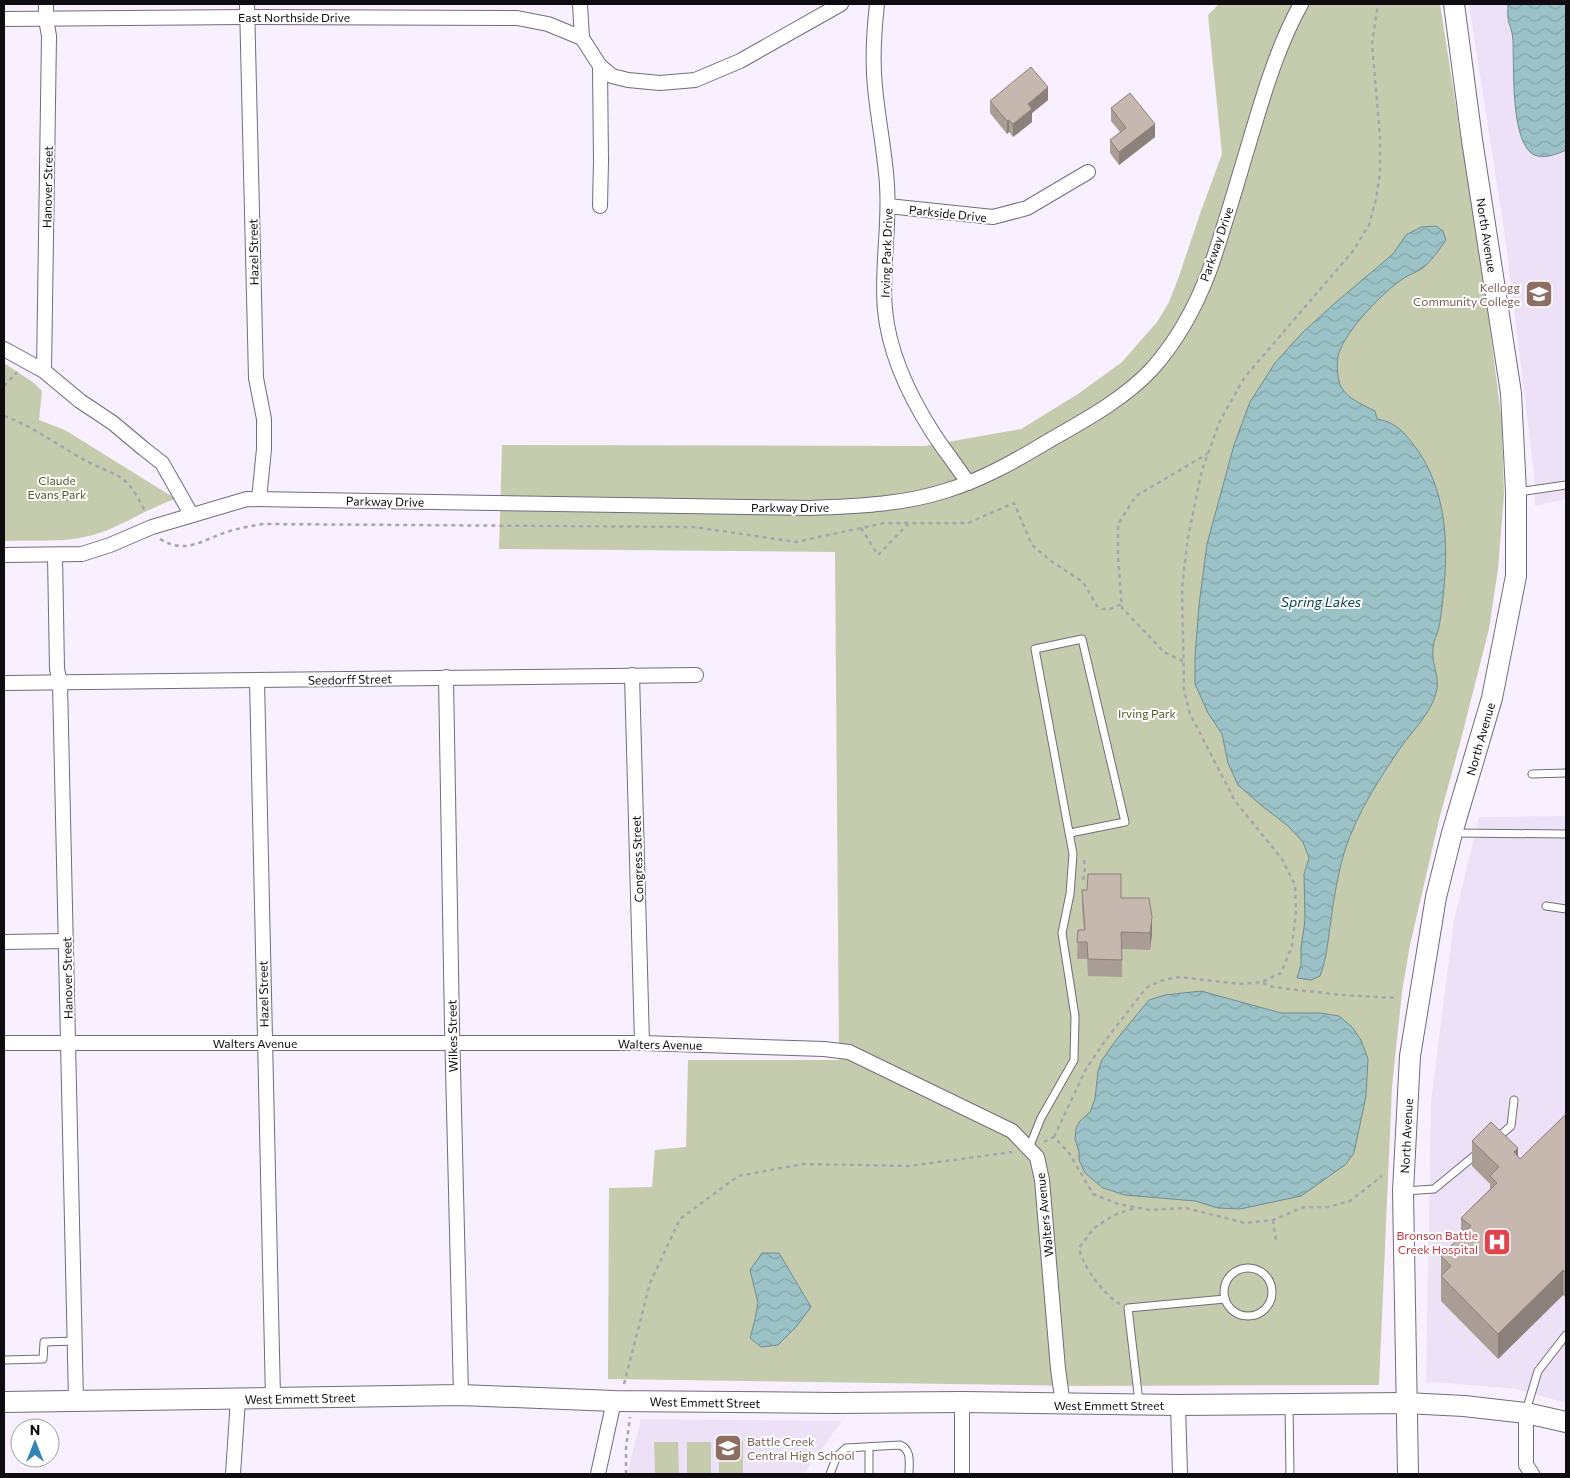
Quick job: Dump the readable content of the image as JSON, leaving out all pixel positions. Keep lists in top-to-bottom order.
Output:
{
  "streets": {
    "street": [
      "East Northside Drive",
      "Hanover Street",
      "Parkside Drive",
      "North Avenue",
      "Parkway Drive",
      "Hazel Street",
      "Irving Park Drive",
      "Seedorff Street",
      "Congress Street",
      "Wilkes Street",
      "Walters Avenue",
      "West Emmett Street"
    ]
  },
  "crossings": [
    ["East Northside Drive", "Hanover Street"],
    ["East Northside Drive", "Hazel Street"],
    ["Hanover Street", "Parkway Drive"],
    ["Hanover Street", "Seedorff Street"],
    ["Hanover Street", "Walters Avenue"],
    ["Hanover Street", "West Emmett Street"],
    ["Parkside Drive", "Irving Park Drive"],
    ["North Avenue", "West Emmett Street"],
    ["Parkway Drive", "Hazel Street"],
    ["Parkway Drive", "Irving Park Drive"],
    ["Hazel Street", "Seedorff Street"],
    ["Hazel Street", "Walters Avenue"],
    ["Hazel Street", "West Emmett Street"],
    ["Seedorff Street", "Congress Street"],
    ["Seedorff Street", "Wilkes Street"],
    ["Congress Street", "Walters Avenue"],
    ["Wilkes Street", "Walters Avenue"],
    ["Wilkes Street", "West Emmett Street"],
    ["Walters Avenue", "West Emmett Street"]
  ],
  "water": ["Spring Lakes"],
  "parks": ["Claude Evans Park", "Irving Park"],
  "places": {
    "school or university": ["Kellogg Community College", "Battle Creek Central High School"],
    "hospital": ["Bronson Battle Creek Hospital"]
  },
  "north": "top"
}
